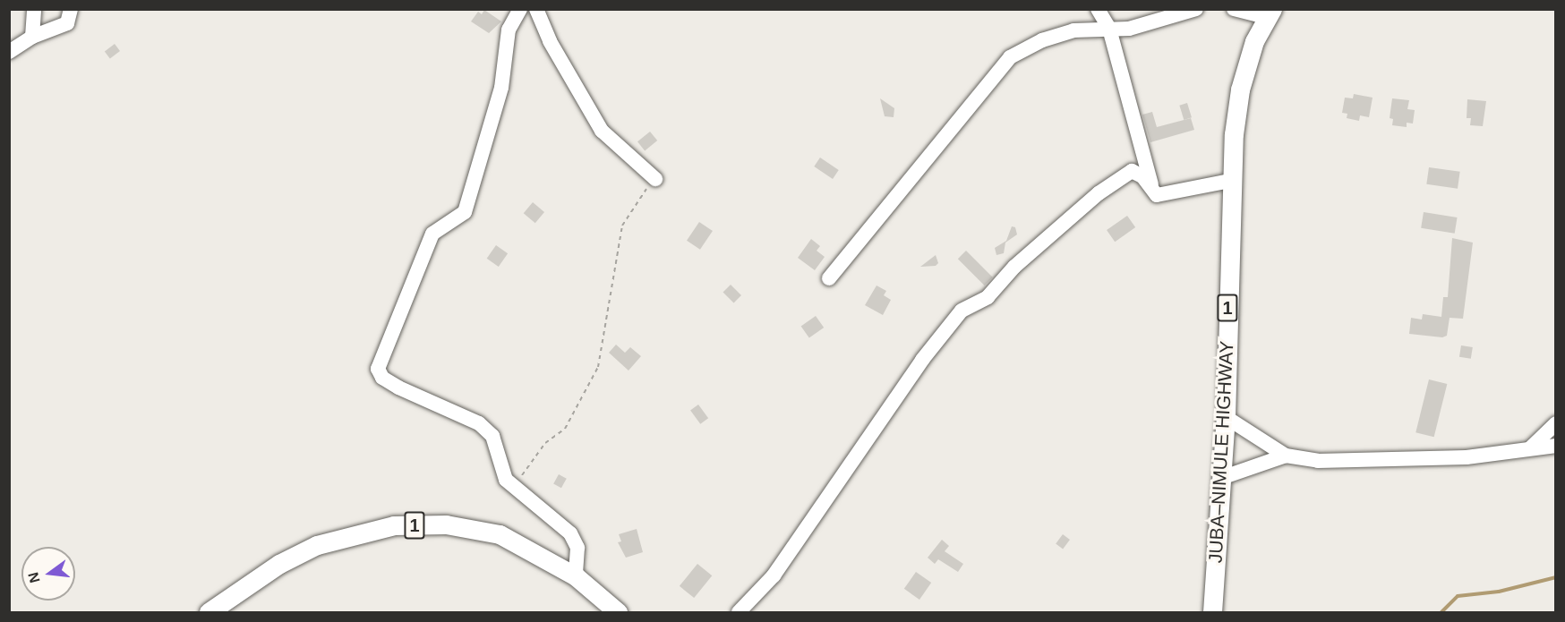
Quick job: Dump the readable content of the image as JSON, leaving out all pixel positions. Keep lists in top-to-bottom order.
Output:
{
  "streets": {
    "main road": ["1", "JUBA–NIMULE HIGHWAY"]
  },
  "north": "left"
}
